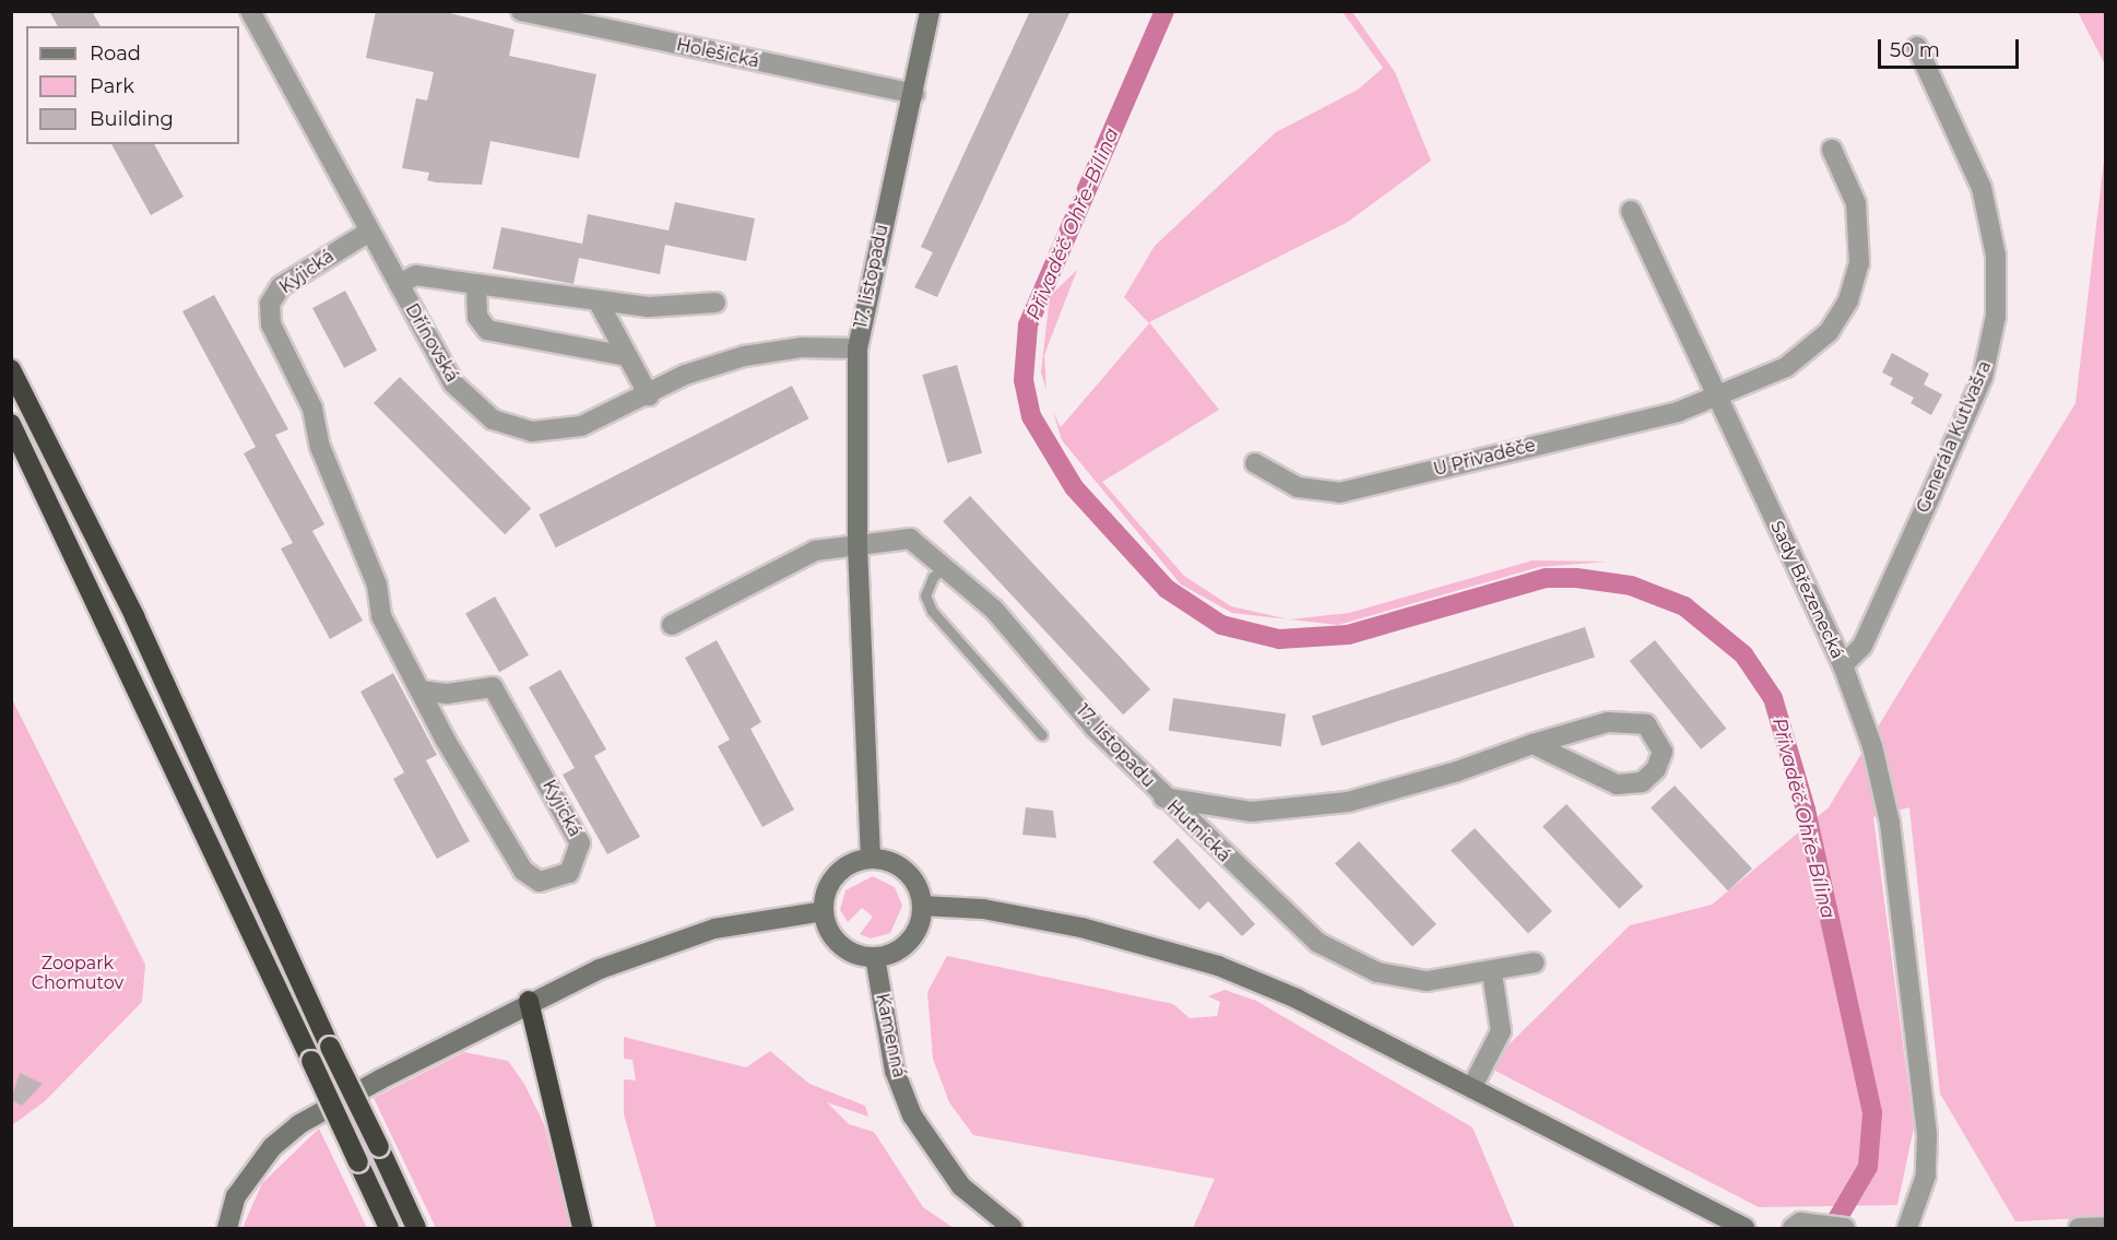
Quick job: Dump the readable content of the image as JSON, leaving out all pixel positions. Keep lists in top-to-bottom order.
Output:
{
  "streets": {
    "street": [
      "Holešická",
      "Kyjická",
      "17. listopadu",
      "Dřínovská",
      "Generála Kutlvašra",
      "U Přivaděče",
      "Sady Březenecká",
      "Hutnická",
      "Kamenná"
    ]
  },
  "crossings": [
    ["Holešická", "17. listopadu"],
    ["Kyjická", "Dřínovská"],
    ["17. listopadu", "Dřínovská"],
    ["17. listopadu", "Hutnická"],
    ["17. listopadu", "Kamenná"],
    ["Generála Kutlvašra", "Sady Březenecká"],
    ["U Přivaděče", "Sady Březenecká"]
  ],
  "water": ["Přivaděč Ohře-Bílina"],
  "parks": ["Zoopark Chomutov"],
  "legend": ["Road", "Park", "Building"],
  "scale_bar": "50 m"
}
